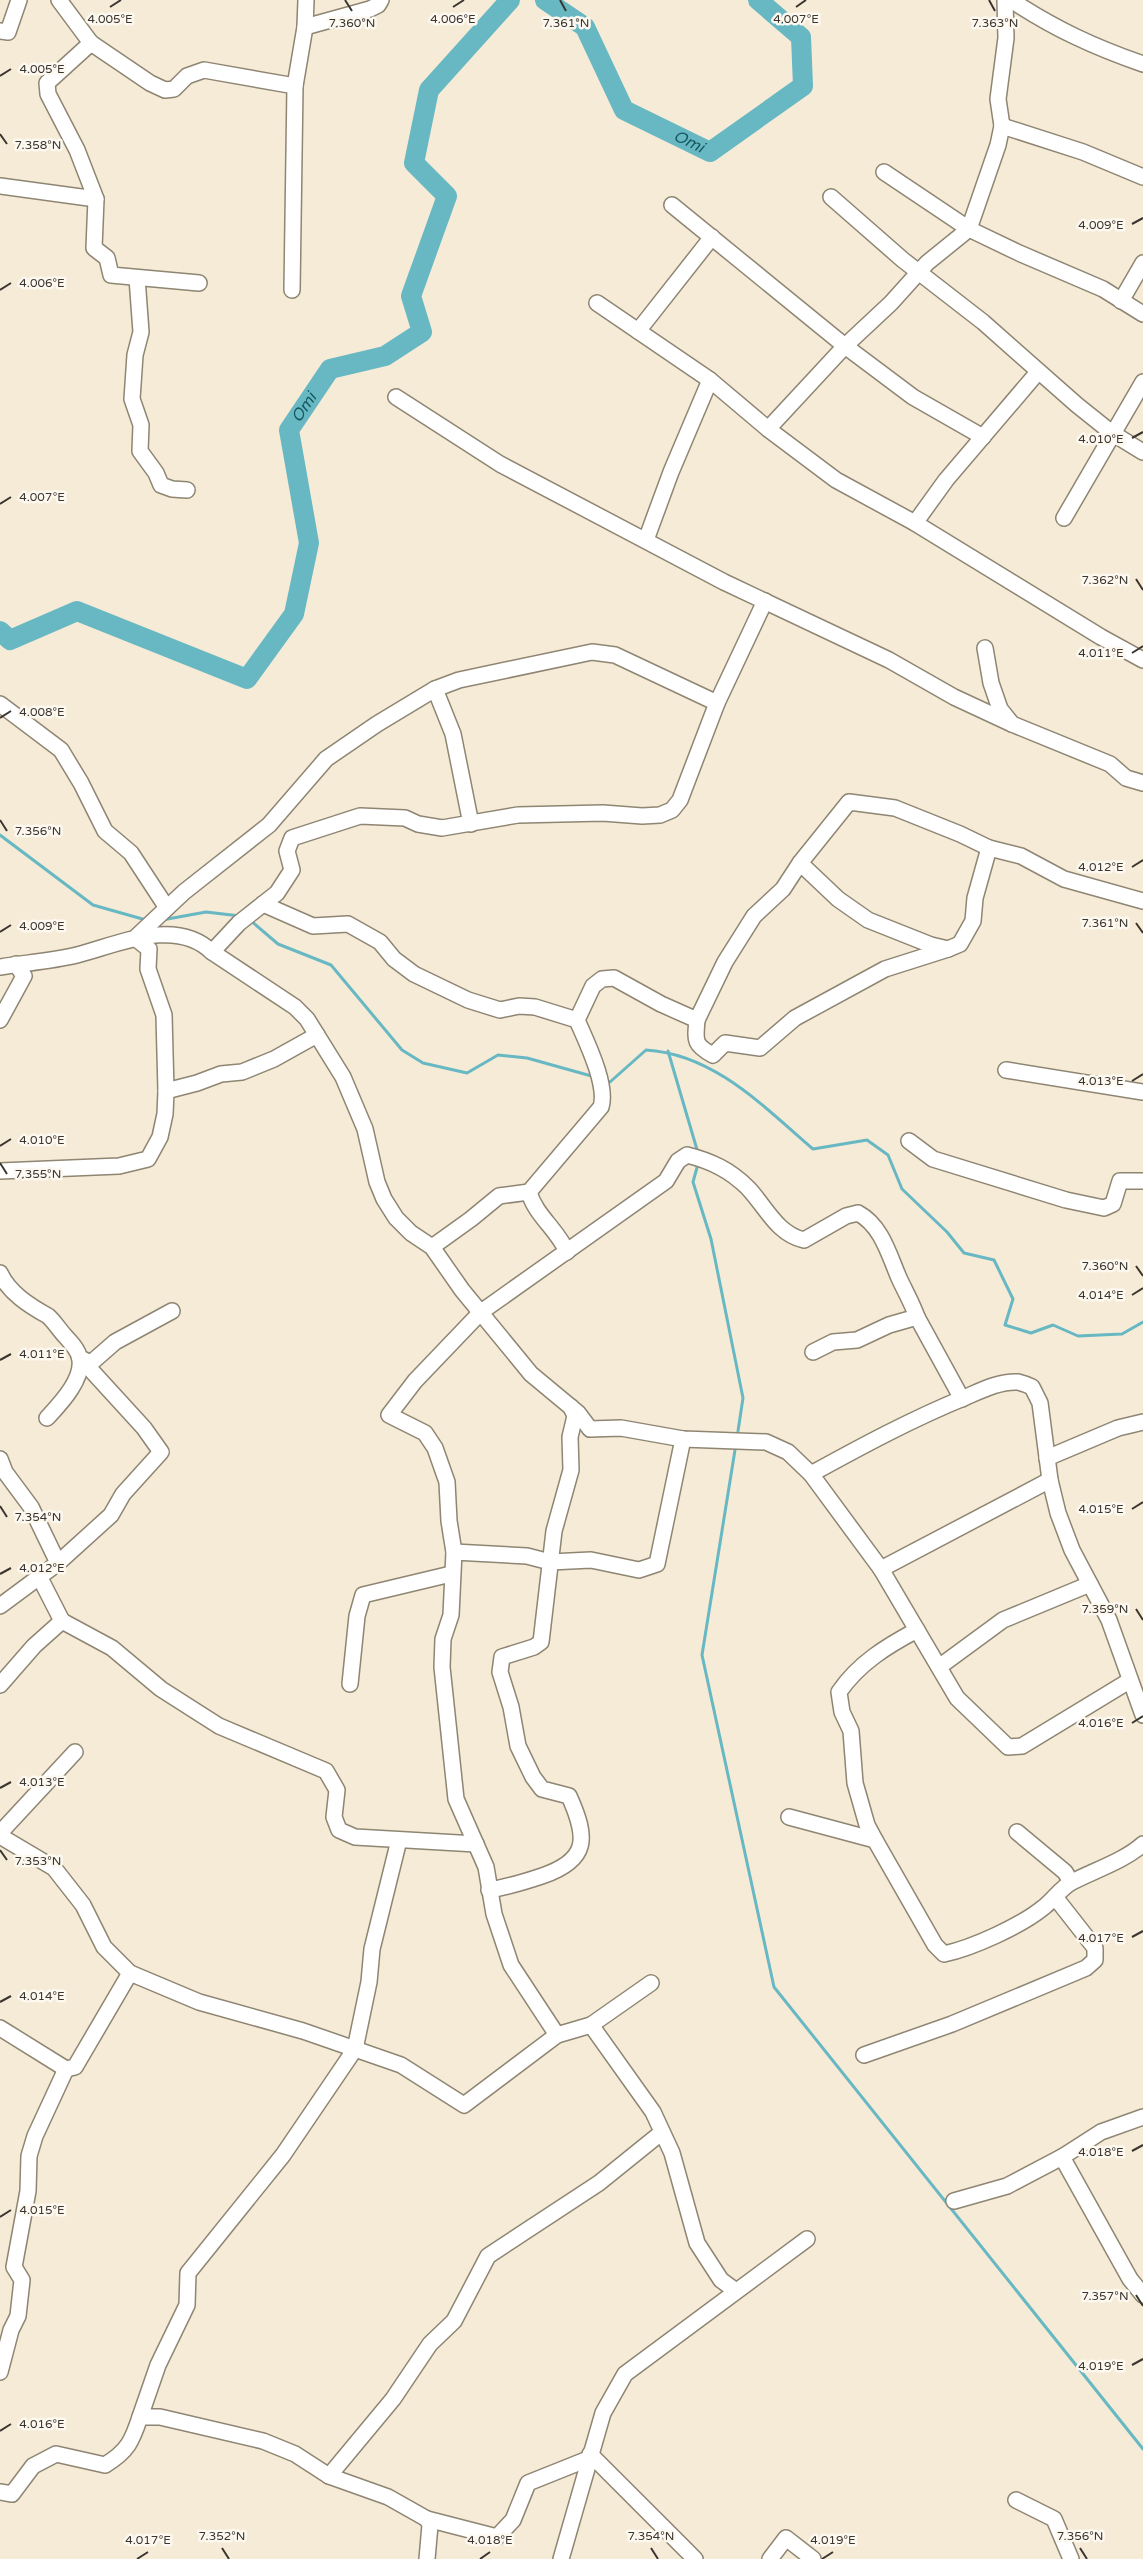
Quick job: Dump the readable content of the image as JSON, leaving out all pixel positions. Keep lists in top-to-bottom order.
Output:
{
  "water": ["Omi"],
  "coordinates": [
    "4.005°E",
    "4.006°E",
    "4.007°E",
    "7.360°N",
    "7.361°N",
    "7.363°N",
    "7.358°N",
    "4.009°E",
    "4.010°E",
    "7.362°N",
    "4.011°E",
    "4.008°E",
    "7.356°N",
    "4.012°E",
    "4.013°E",
    "7.355°N",
    "4.014°E",
    "4.015°E",
    "7.354°N",
    "7.359°N",
    "4.016°E",
    "7.353°N",
    "4.017°E",
    "4.018°E",
    "7.357°N",
    "4.019°E",
    "7.352°N"
  ]
}
